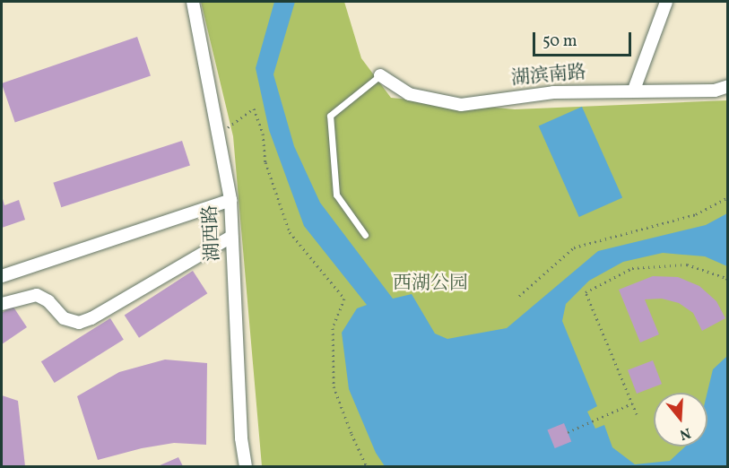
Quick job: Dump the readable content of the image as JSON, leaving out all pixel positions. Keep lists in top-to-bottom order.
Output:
{
  "streets": {
    "street": ["湖滨南路", "湖西路"]
  },
  "parks": ["西湖公园"],
  "scale_bar": "50 m",
  "north": "bottom"
}
